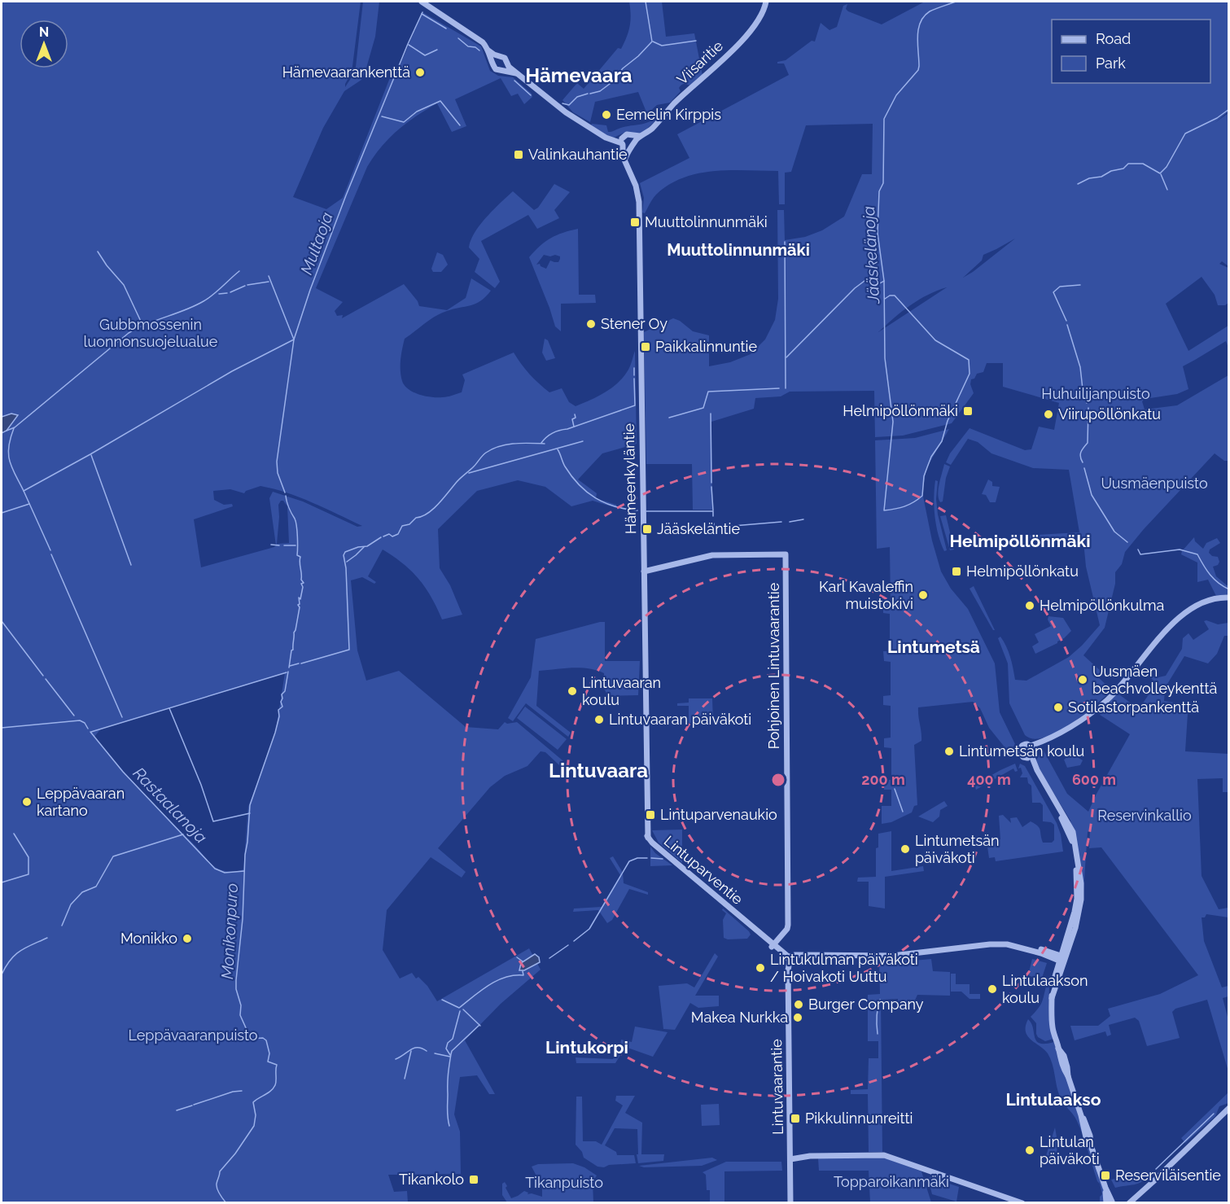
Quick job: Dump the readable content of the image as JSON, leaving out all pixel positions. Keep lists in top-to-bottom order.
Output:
{
  "streets": {
    "street": [
      "Viisaritie",
      "Hämeenkyläntie",
      "Pohjoinen Lintuvaarantie",
      "Lintuparventie",
      "Lintuvaarantie"
    ]
  },
  "crossings": [
    ["Hämeenkyläntie", "Pohjoinen Lintuvaarantie"],
    ["Hämeenkyläntie", "Lintuparventie"],
    ["Pohjoinen Lintuvaarantie", "Lintuparventie"],
    ["Lintuparventie", "Lintuvaarantie"]
  ],
  "districts": [
    "Hämevaara",
    "Muuttolinnunmäki",
    "Helmipöllönmäki",
    "Lintumetsä",
    "Lintuvaara",
    "Lintukorpi",
    "Lintulaakso"
  ],
  "water": [
    "Multaoja",
    "Jääskelänoja",
    "Rastaalanoja",
    "Monikonpuro"
  ],
  "parks": [
    "Gubbmossenin luonnonsuojelualue",
    "Huhuilijanpuisto",
    "Uusmäenpuisto",
    "Reservinkallio",
    "Leppävaaranpuisto",
    "Topparoikanmäki",
    "Tikanpuisto"
  ],
  "places": {
    "other": [
      "Hämevaarankenttä",
      "Eemelin Kirppis",
      "Stener Oy",
      "Viirupöllönkatu",
      "Karl Kavaleffin muistokivi",
      "Helmipöllönkulma",
      "Uusmäen beachvolleykenttä",
      "Lintuvaaran koulu",
      "Sotilastorpankenttä",
      "Lintuvaaran päiväkoti",
      "Lintumetsän koulu",
      "Leppävaaran kartano",
      "Lintumetsän päiväkoti",
      "Monikko",
      "Lintukulman päiväkoti / Hoivakoti Uuttu",
      "Lintulaakson koulu",
      "Burger Company",
      "Makea Nurkka",
      "Lintulan päiväkoti"
    ],
    "transit": [
      "Valinkauhantie",
      "Muuttolinnunmäki",
      "Paikkalinnuntie",
      "Helmipöllönmäki",
      "Jääskeläntie",
      "Helmipöllönkatu",
      "Lintuparvenaukio",
      "Pikkulinnunreitti",
      "Reserviläisentie",
      "Tikankolo"
    ]
  },
  "legend": ["Road", "Park"],
  "north": "top",
  "rings": ["200 m", "400 m", "600 m"]
}
